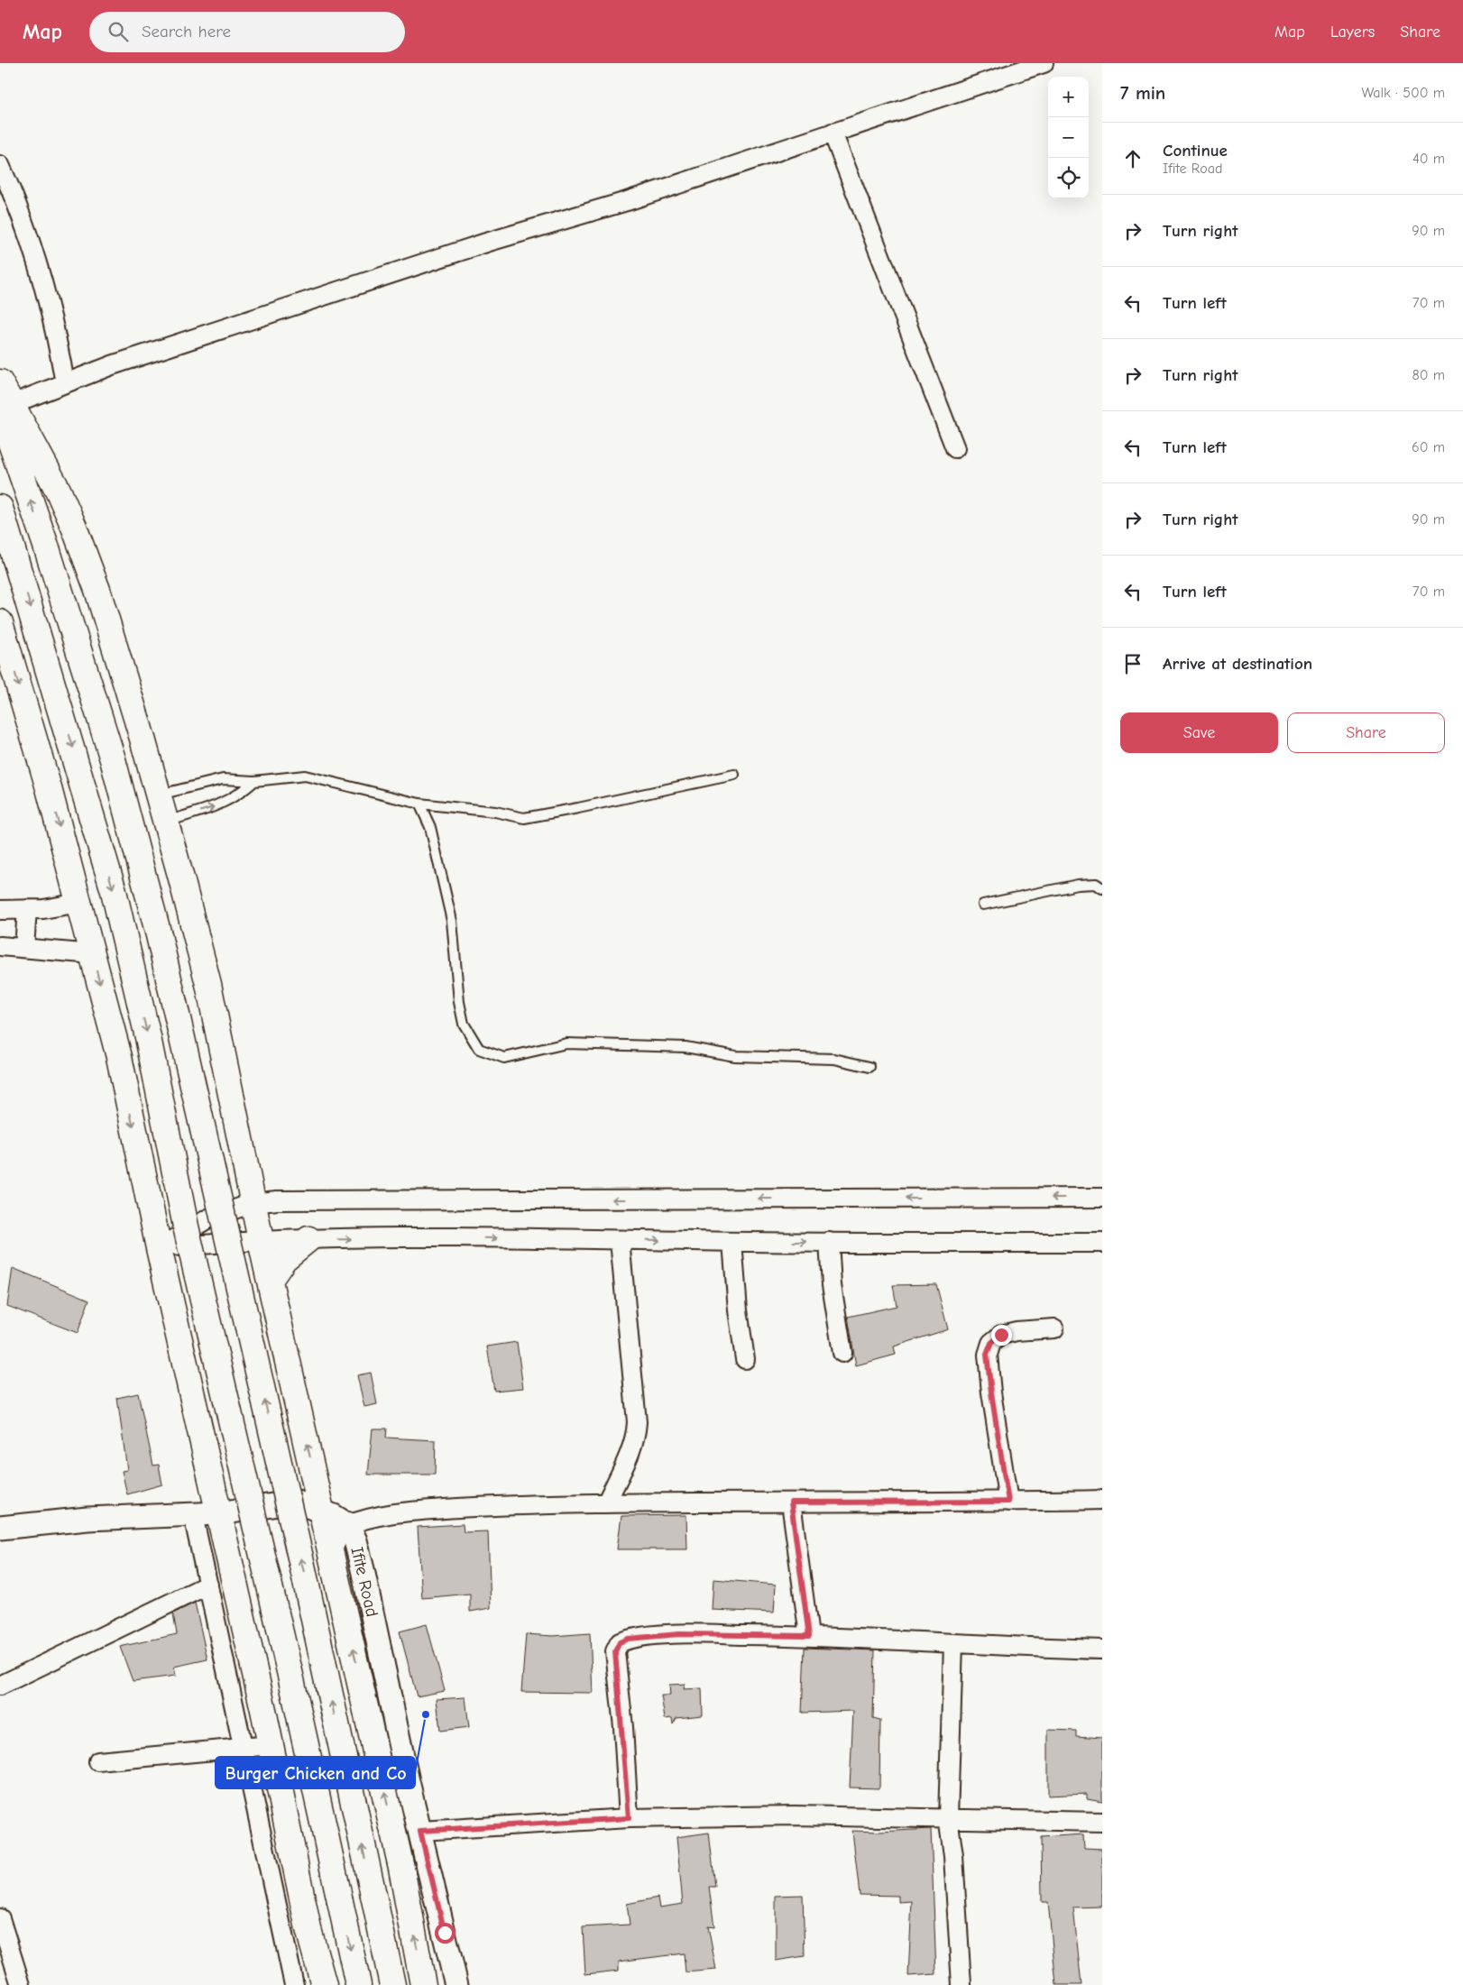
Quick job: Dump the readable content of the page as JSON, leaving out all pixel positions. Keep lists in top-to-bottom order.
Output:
{
  "streets": {
    "street": ["Ifite Road"]
  },
  "places": ["Burger Chicken and Co"],
  "page": {
    "header": "Map",
    "search": "Search here",
    "nav": ["Map", "Layers", "Share"],
    "heading": ["7 min", "Walk · 500 m"],
    "map_buttons": ["+", "−"],
    "list": [
      ["Continue", "Ifite Road", "40 m"],
      ["Turn right", "90 m"],
      ["Turn left", "70 m"],
      ["Turn right", "80 m"],
      ["Turn left", "60 m"],
      ["Turn right", "90 m"],
      ["Turn left", "70 m"],
      "Arrive at destination"
    ],
    "buttons": ["Save", "Share"]
  }
}
